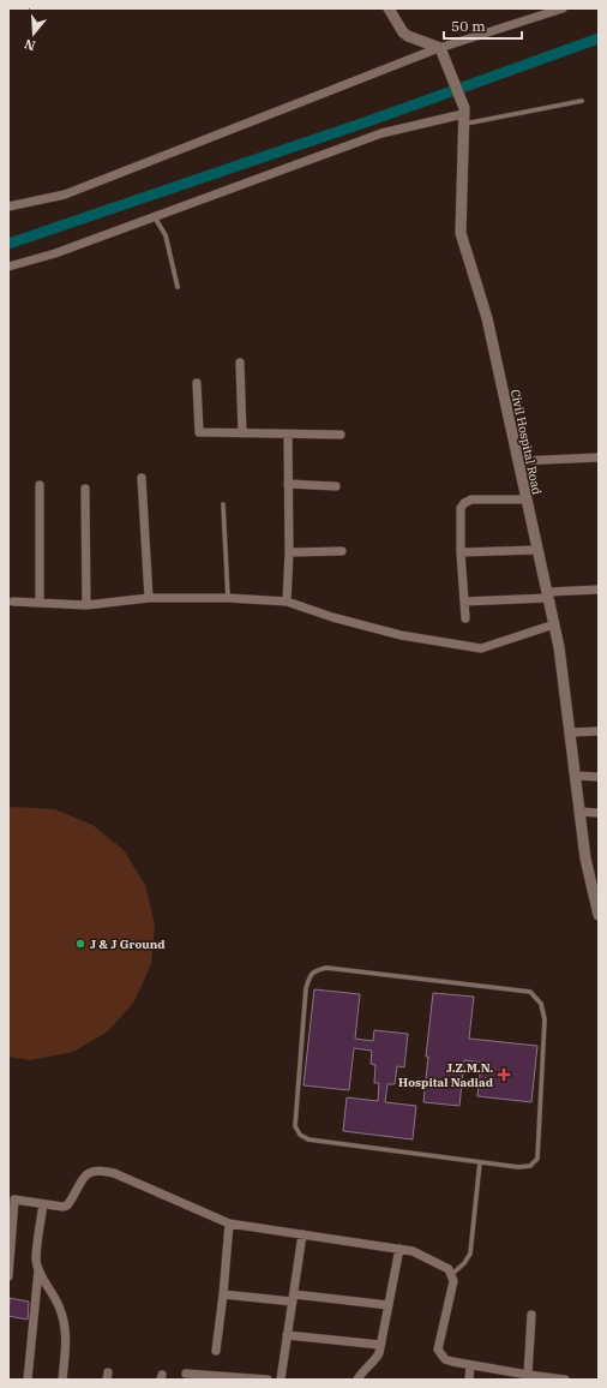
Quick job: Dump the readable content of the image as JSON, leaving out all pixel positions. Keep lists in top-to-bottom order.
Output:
{
  "streets": {
    "street": ["Civil Hospital Road"]
  },
  "places": {
    "other": ["J & J Ground"],
    "health": ["J.Z.M.N. Hospital Nadiad"]
  },
  "scale_bar": "50 m",
  "north": "bottom"
}
